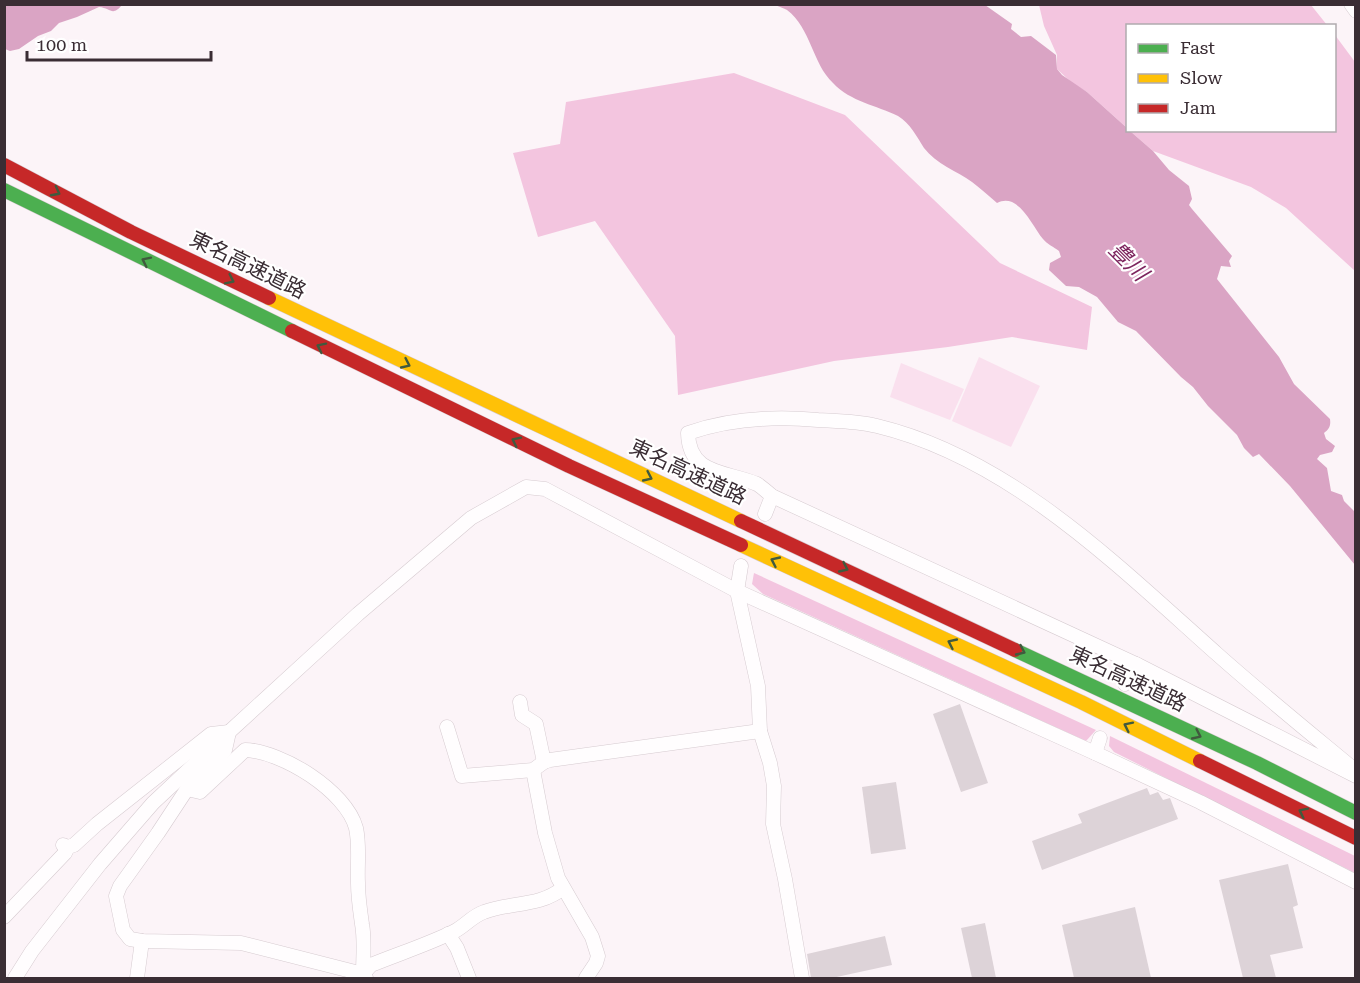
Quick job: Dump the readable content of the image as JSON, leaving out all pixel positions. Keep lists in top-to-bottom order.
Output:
{
  "streets": {
    "highway": ["東名高速道路"]
  },
  "water": ["豊川"],
  "legend": ["Fast", "Slow", "Jam"],
  "scale_bar": "100 m"
}
